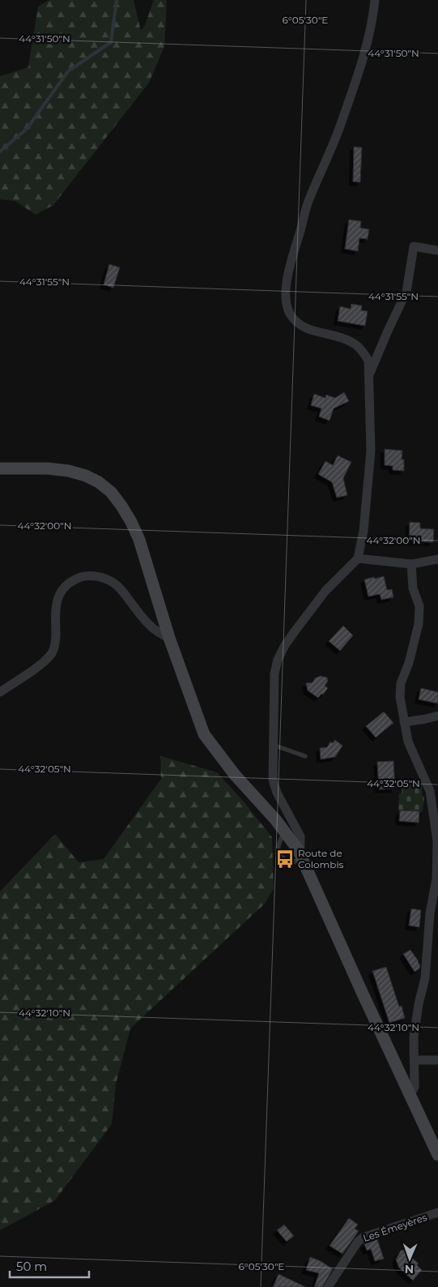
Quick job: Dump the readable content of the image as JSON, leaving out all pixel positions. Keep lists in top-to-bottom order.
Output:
{
  "streets": {
    "street": ["Les Émeyères"]
  },
  "places": {
    "bus stop": ["Route de Colombis"]
  },
  "scale_bar": "50 m",
  "north": "bottom",
  "coordinates": [
    "6°05'30\"E",
    "44°31'50\"N",
    "44°31'55\"N",
    "44°32'00\"N",
    "44°32'05\"N",
    "44°32'10\"N"
  ]
}
